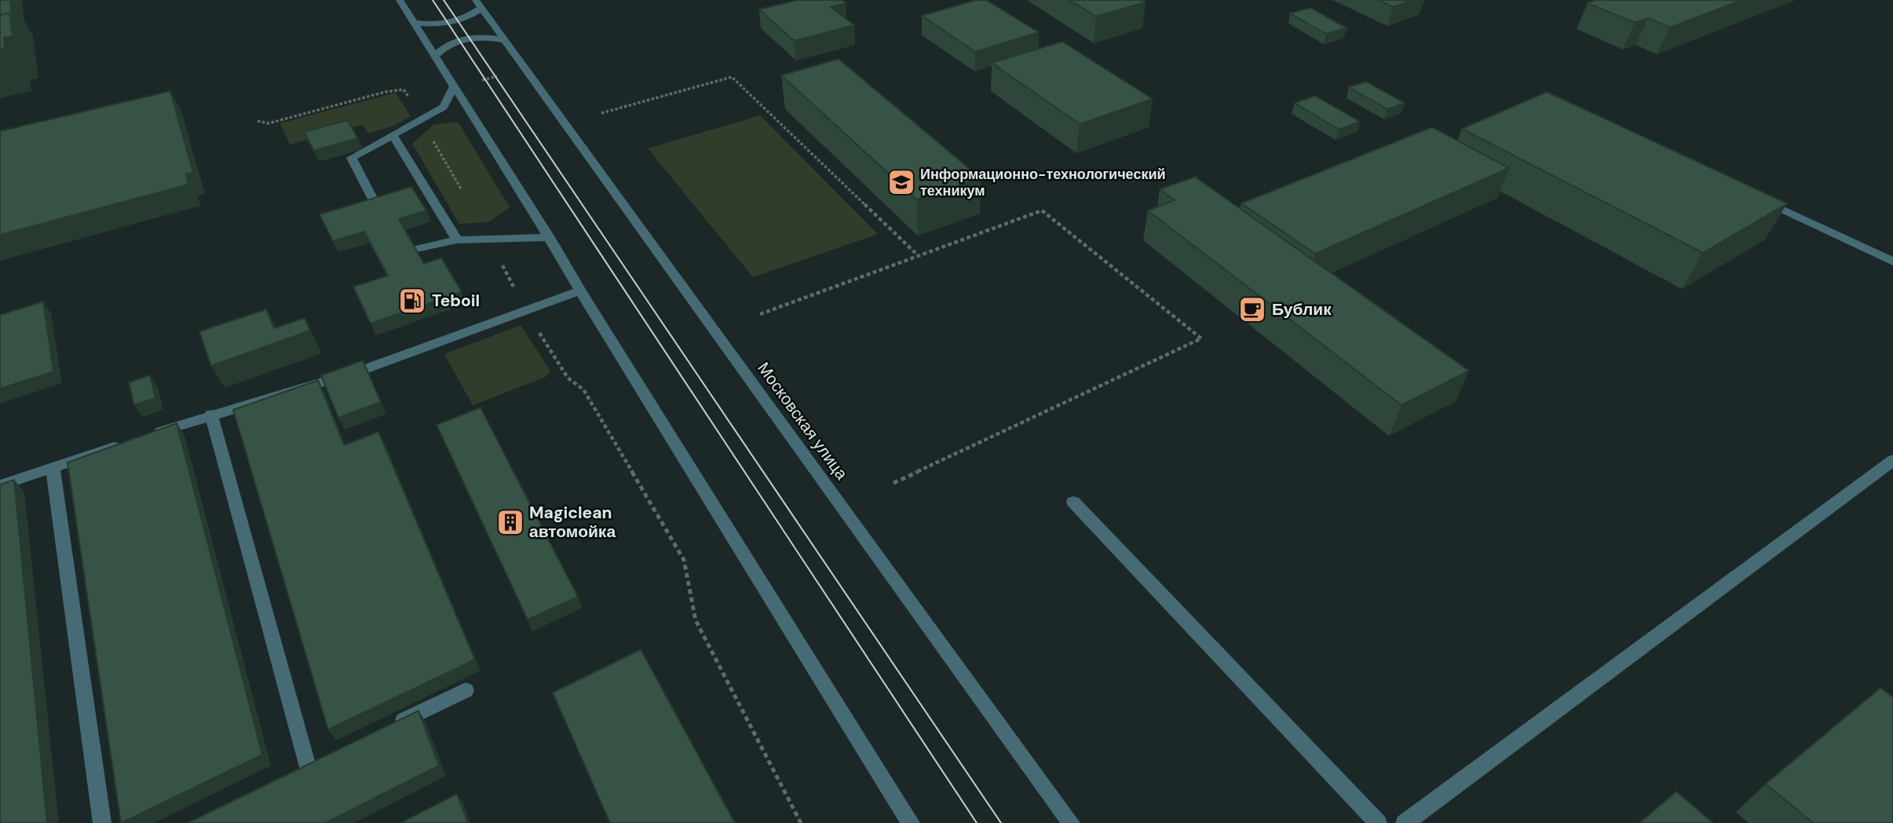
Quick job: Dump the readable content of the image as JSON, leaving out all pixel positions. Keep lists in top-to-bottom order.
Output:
{
  "streets": {
    "street": ["Московская улица"]
  },
  "places": {
    "school or university": ["Информационно-технологический техникум"],
    "fuel station": ["Teboil"],
    "cafe": ["Бублик"],
    "building": ["Magiclean автомойка"]
  }
}
